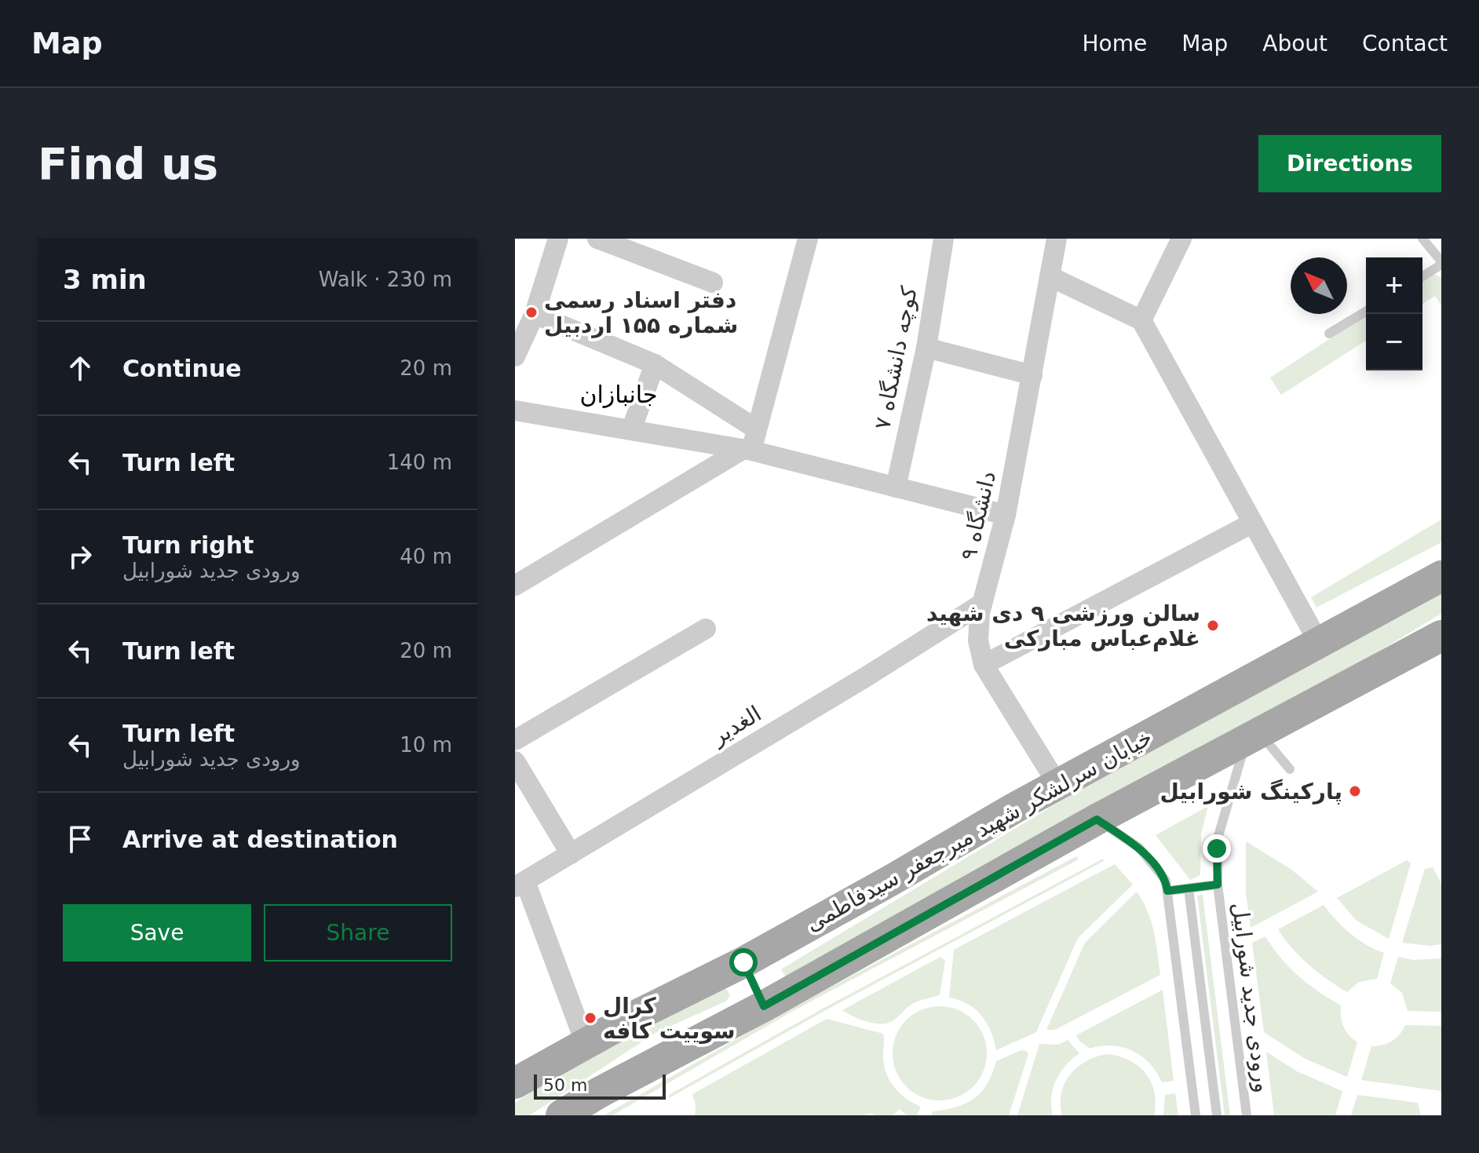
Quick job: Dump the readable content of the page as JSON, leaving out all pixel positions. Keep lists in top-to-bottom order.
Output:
{
  "streets": {
    "main road": ["خیابان سرلشکر شهید میرجعفر سیدفاطمی"],
    "street": ["کوچه دانشگاه ۷", "دانشگاه ۹", "الغدیر"],
    "lane": ["ورودی جدید شورابیل"]
  },
  "crossings": [
    ["دانشگاه ۹", "الغدیر"],
    ["دانشگاه ۹", "خیابان سرلشکر شهید میرجعفر سیدفاطمی"]
  ],
  "districts": ["جانبازان"],
  "places": [
    "دفتر اسناد رسمی شماره ۱۵۵ اردبیل",
    "سالن ورزشی ۹ دی شهید غلام‌عباس مبارکی",
    "پارکینگ شورابیل",
    "کرال سوییت کافه"
  ],
  "scale_bar": "50 m",
  "north": "top left",
  "page": {
    "header": "Map",
    "nav": [
      "Home",
      "Map",
      "About",
      "Contact"
    ],
    "buttons": [
      "Directions",
      ["Save", "Share"]
    ],
    "title": "Find us",
    "heading": ["3 min", "Walk · 230 m"],
    "map_buttons": ["+", "−"],
    "list": [
      ["Continue", "20 m"],
      ["Turn left", "140 m"],
      ["Turn right", "ورودی جدید شورابیل", "40 m"],
      ["Turn left", "20 m"],
      ["Turn left", "ورودی جدید شورابیل", "10 m"],
      "Arrive at destination"
    ],
    "scale": "50 m"
  }
}
